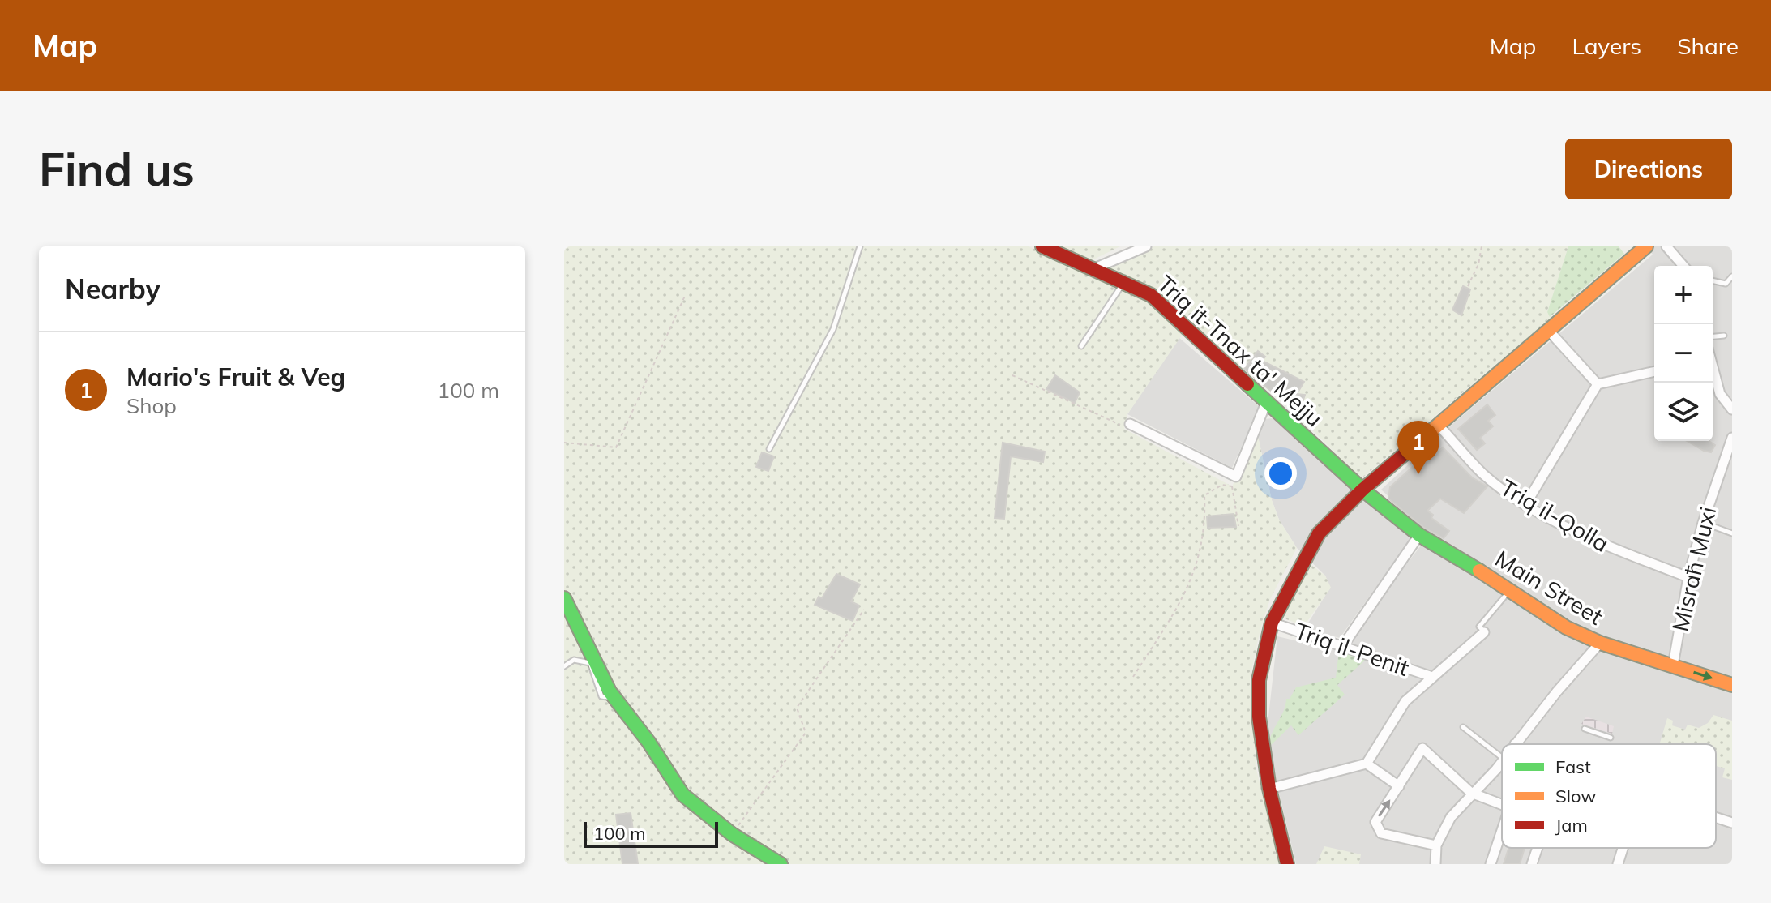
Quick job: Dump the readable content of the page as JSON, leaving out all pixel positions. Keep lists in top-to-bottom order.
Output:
{
  "streets": {
    "street": [
      "Triq it-Tnax ta' Mejju",
      "Triq il-Qolla",
      "Misraħ Muxi",
      "Main Street",
      "Triq il-Penit"
    ]
  },
  "crossings": [
    ["Triq it-Tnax ta' Mejju", "Main Street"],
    ["Triq il-Qolla", "Misraħ Muxi"],
    ["Misraħ Muxi", "Main Street"]
  ],
  "legend": ["Fast", "Slow", "Jam"],
  "scale_bar": "100 m",
  "page": {
    "header": "Map",
    "nav": ["Map", "Layers", "Share"],
    "buttons": "Directions",
    "title": "Find us",
    "heading": "Nearby",
    "map_buttons": ["+", "−"],
    "list": [
      {
        "mark": "1",
        "name": "Mario's Fruit & Veg",
        "note": "Shop",
        "value": "100 m"
      }
    ],
    "pins": "1",
    "scale": "100 m"
  }
}
